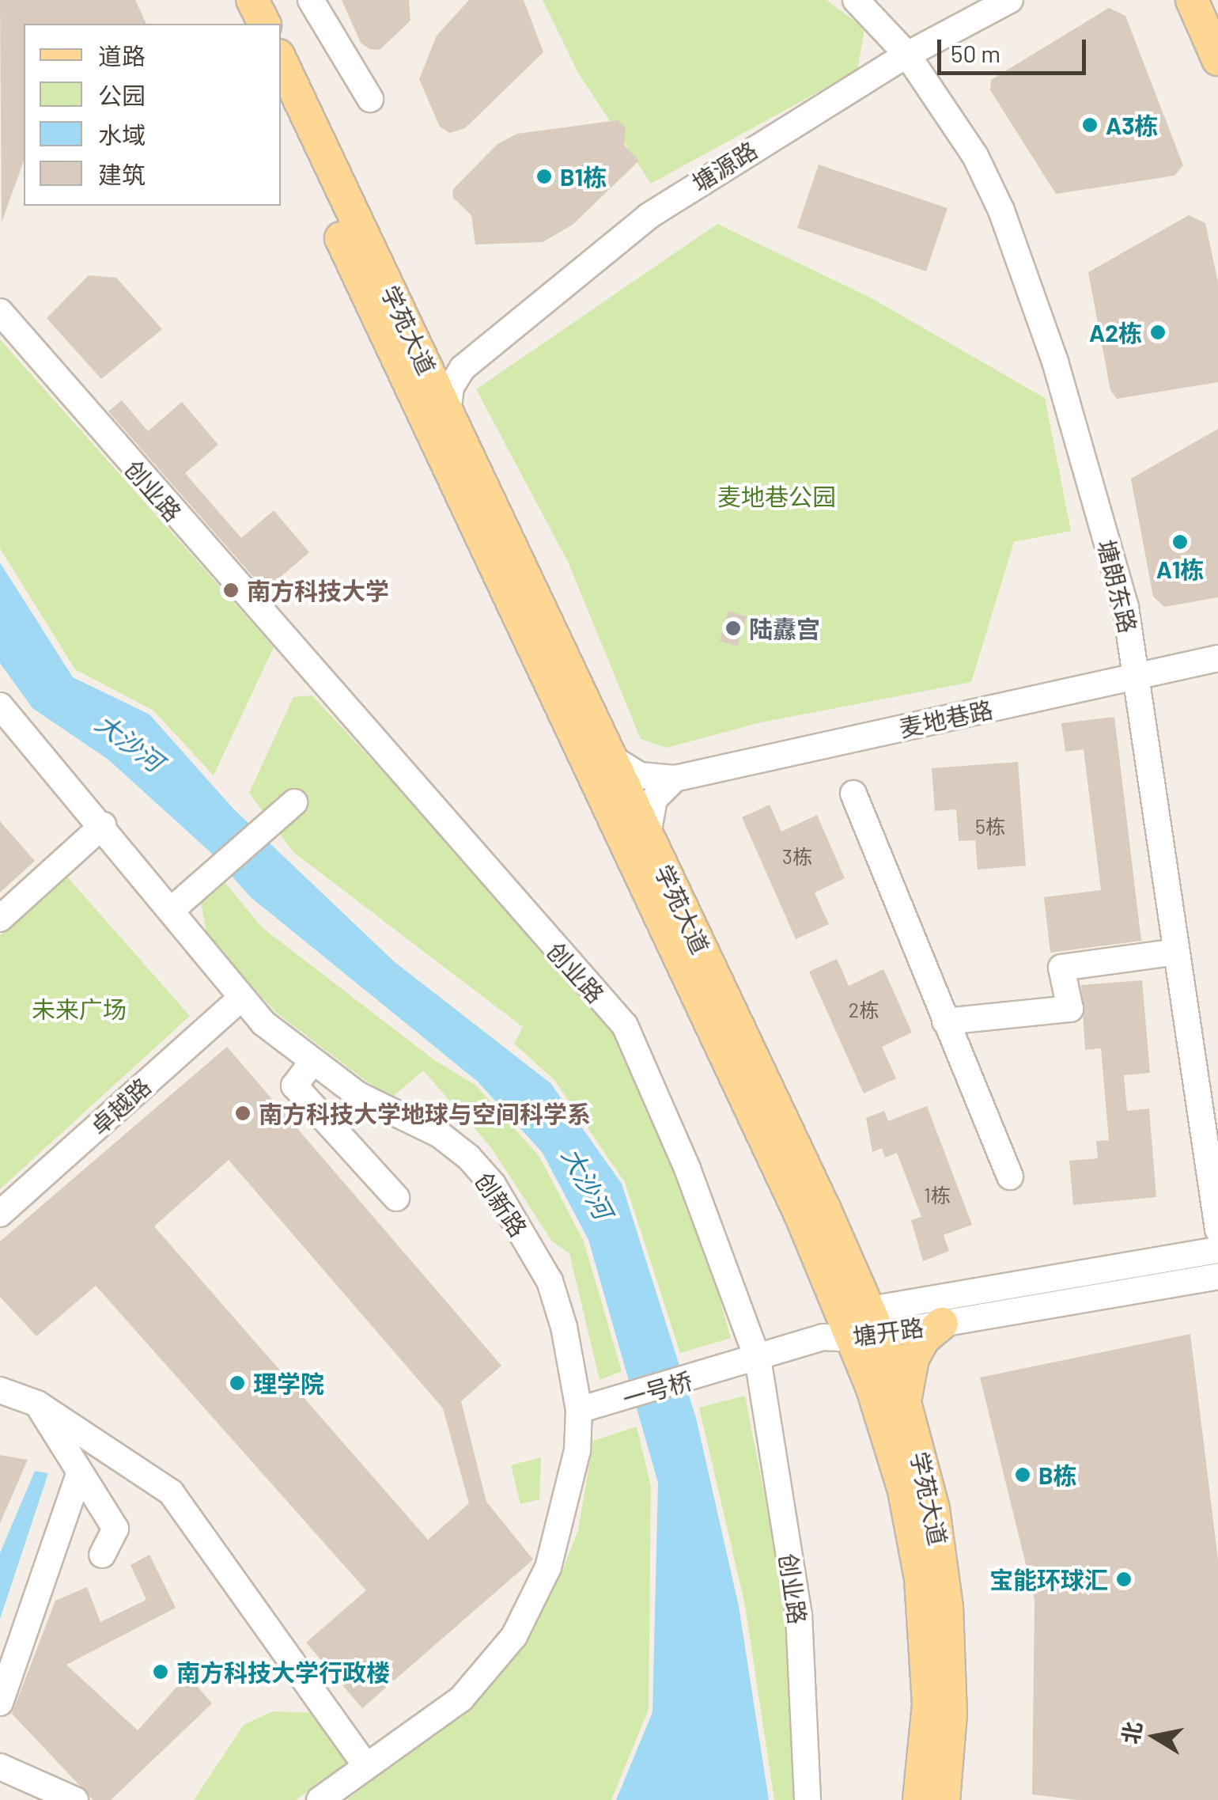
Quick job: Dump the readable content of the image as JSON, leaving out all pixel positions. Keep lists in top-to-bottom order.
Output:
{
  "streets": {
    "main road": ["学苑大道"],
    "street": [
      "塘源路",
      "创业路",
      "塘朗东路",
      "麦地巷路",
      "卓越路",
      "创新路",
      "塘开路",
      "一号桥"
    ]
  },
  "crossings": [
    ["塘源路", "学苑大道"],
    ["塘源路", "塘朗东路"],
    ["学苑大道", "麦地巷路"],
    ["学苑大道", "塘开路"],
    ["学苑大道", "一号桥"],
    ["创业路", "一号桥"],
    ["塘朗东路", "麦地巷路"],
    ["卓越路", "创新路"],
    ["创新路", "一号桥"],
    ["塘开路", "一号桥"]
  ],
  "water": ["大沙河"],
  "parks": ["麦地巷公园", "未来广场"],
  "places": [
    "A3栋",
    "B1栋",
    "A2栋",
    "A1栋",
    "南方科技大学",
    "陆纛宫",
    "南方科技大学地球与空间科学系",
    "理学院",
    "B栋",
    "宝能环球汇",
    "南方科技大学行政楼"
  ],
  "house_numbers": [
    "5栋",
    "3栋",
    "2栋",
    "1栋"
  ],
  "legend": [
    "道路",
    "公园",
    "水域",
    "建筑"
  ],
  "scale_bar": "50 m",
  "north": "left"
}
